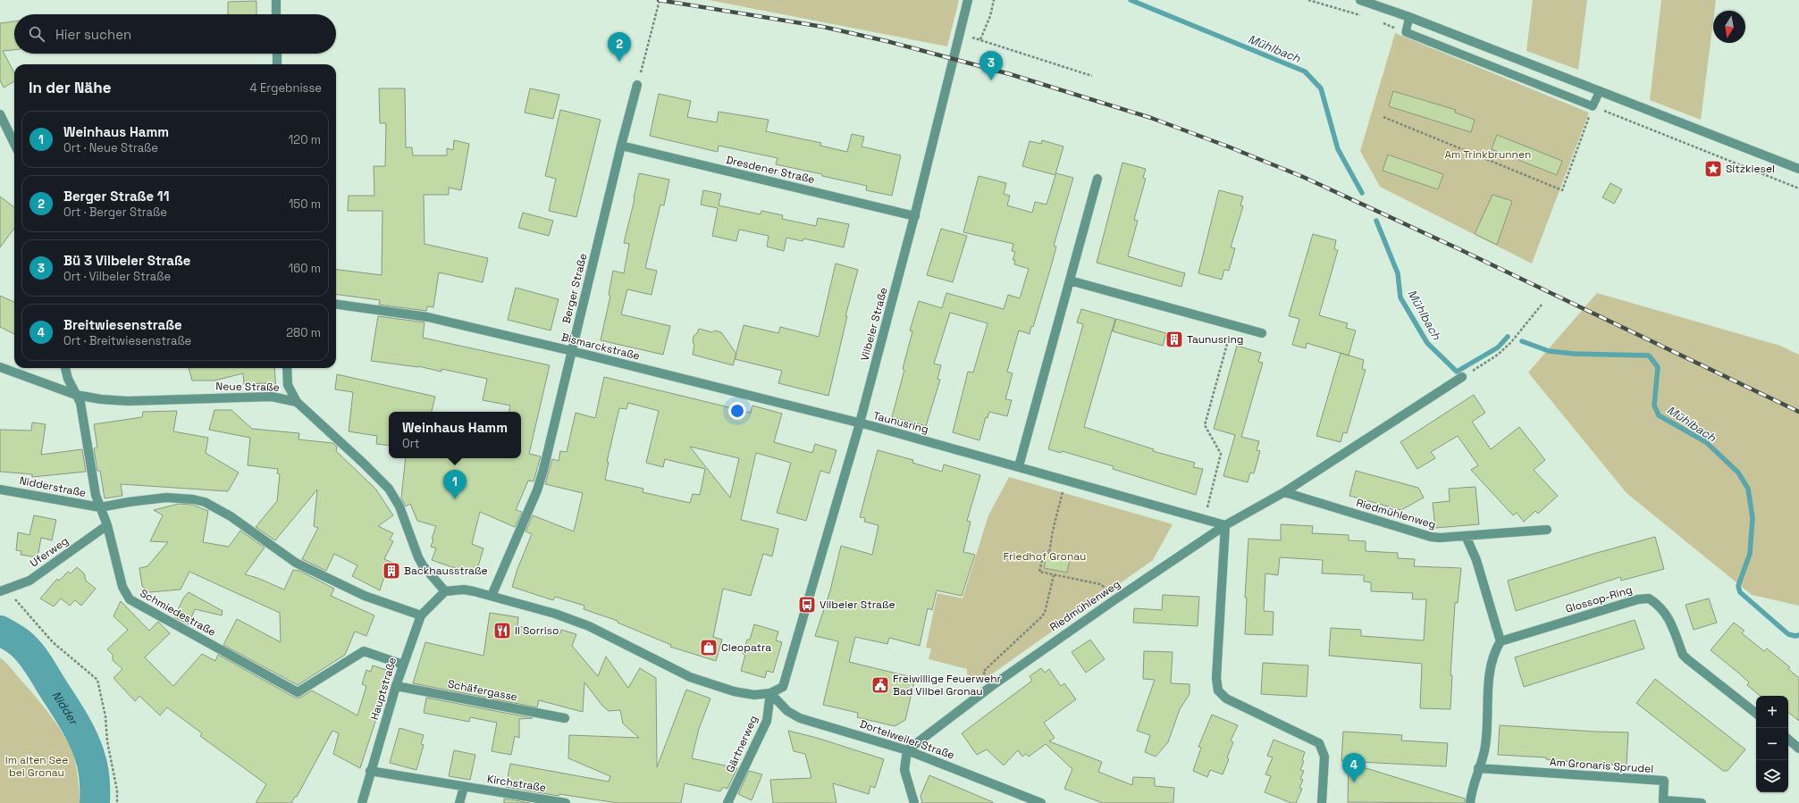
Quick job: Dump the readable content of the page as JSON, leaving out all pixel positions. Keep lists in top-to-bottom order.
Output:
{
  "streets": {
    "street": [
      "Dresdener Straße",
      "Berger Straße",
      "Vilbeler Straße",
      "Bismarckstraße",
      "Neue Straße",
      "Taunusring",
      "Nidderstraße",
      "Riedmühlenweg",
      "Uferweg",
      "Glossop-Ring",
      "Schmiedestraße",
      "Hauptstraße",
      "Schäfergasse",
      "Dortelweiler Straße",
      "Gärtnerweg",
      "Am Gronaris Sprudel",
      "Kirchstraße"
    ]
  },
  "crossings": [
    ["Dresdener Straße", "Berger Straße"],
    ["Dresdener Straße", "Vilbeler Straße"],
    ["Berger Straße", "Bismarckstraße"],
    ["Vilbeler Straße", "Bismarckstraße"],
    ["Vilbeler Straße", "Taunusring"],
    ["Vilbeler Straße", "Dortelweiler Straße"],
    ["Vilbeler Straße", "Gärtnerweg"],
    ["Bismarckstraße", "Taunusring"],
    ["Neue Straße", "Schmiedestraße"],
    ["Taunusring", "Riedmühlenweg"],
    ["Nidderstraße", "Schmiedestraße"],
    ["Riedmühlenweg", "Dortelweiler Straße"],
    ["Uferweg", "Schmiedestraße"],
    ["Schmiedestraße", "Hauptstraße"],
    ["Hauptstraße", "Schäfergasse"],
    ["Hauptstraße", "Kirchstraße"],
    ["Dortelweiler Straße", "Gärtnerweg"]
  ],
  "water": ["Mühlbach", "Nidder"],
  "parks": ["Am Trinkbrunnen", "Friedhof Gronau", "Im alten See bei Gronau"],
  "places": {
    "place": ["Sitzkiesel"],
    "building": ["Taunusring", "Backhausstraße"],
    "bus stop": ["Vilbeler Straße"],
    "restaurant": ["Il Sorriso"],
    "shop": ["Cleopatra"],
    "public building": ["Freiwillige Feuerwehr Bad Vilbel Gronau"]
  },
  "north": "bottom",
  "page": {
    "search": "Hier suchen",
    "pins": [
      "2",
      "3",
      "1",
      "4"
    ],
    "heading": ["In der Nähe", "4 Ergebnisse"],
    "list": [
      {
        "mark": "1",
        "name": "Weinhaus Hamm",
        "note": "Ort · Neue Straße",
        "value": "120 m"
      },
      {
        "mark": "2",
        "name": "Berger Straße 11",
        "note": "Ort · Berger Straße",
        "value": "150 m"
      },
      {
        "mark": "3",
        "name": "Bü 3 Vilbeler Straße",
        "note": "Ort · Vilbeler Straße",
        "value": "160 m"
      },
      {
        "mark": "4",
        "name": "Breitwiesenstraße",
        "note": "Ort · Breitwiesenstraße",
        "value": "280 m"
      }
    ],
    "popup": ["Weinhaus Hamm", "Ort"],
    "map_buttons": ["+", "−"]
  }
}
